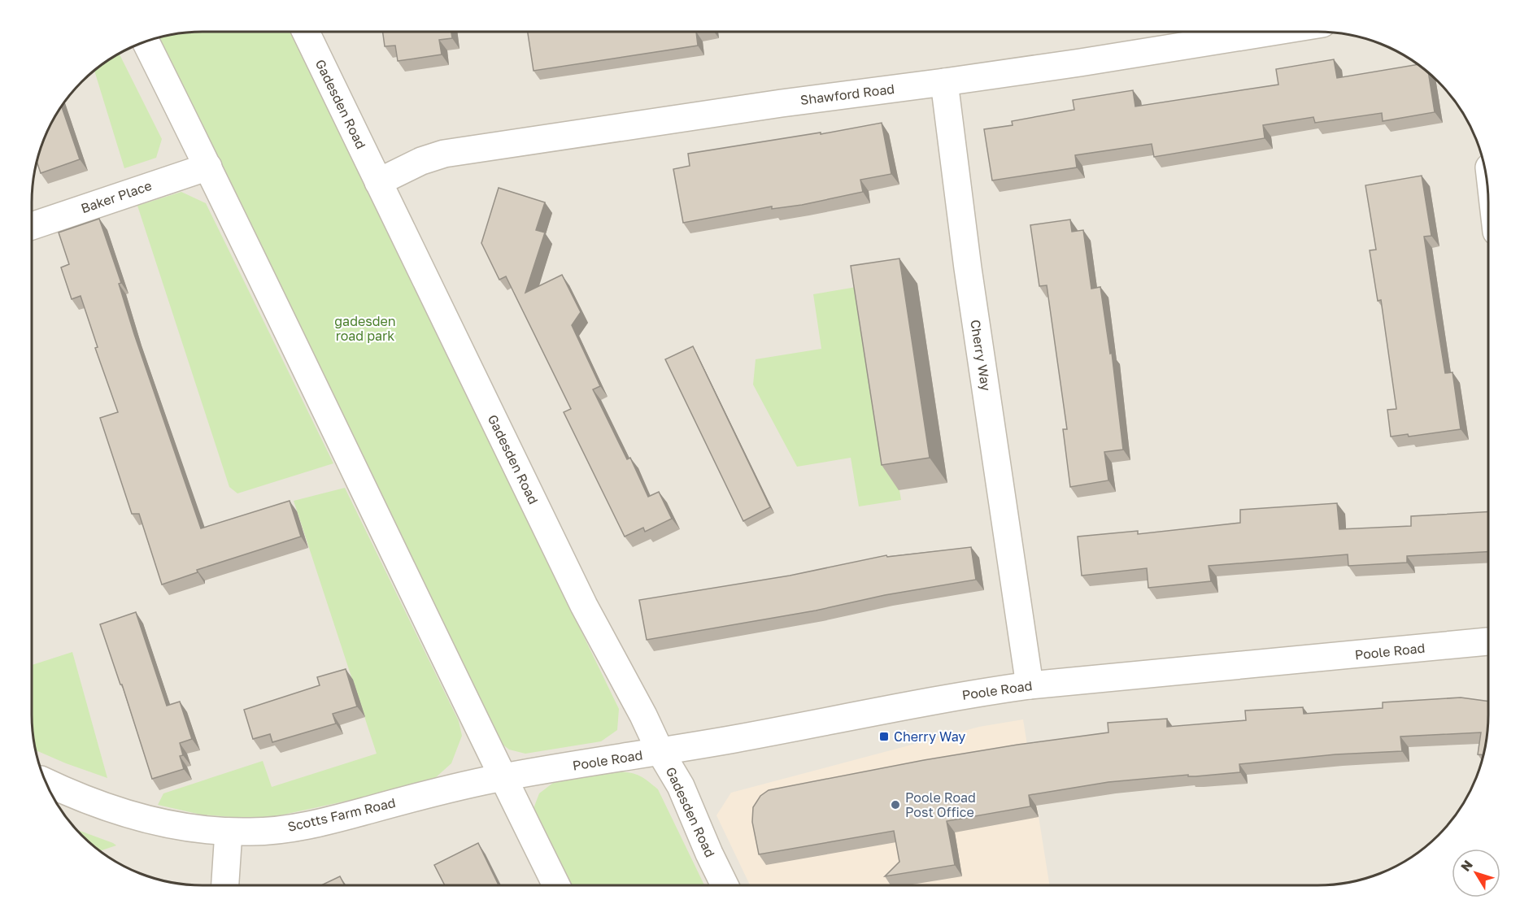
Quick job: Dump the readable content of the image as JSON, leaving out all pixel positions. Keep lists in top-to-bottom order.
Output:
{
  "streets": {
    "street": [
      "Shawford Road",
      "Gadesden Road",
      "Baker Place",
      "Cherry Way",
      "Poole Road",
      "Scotts Farm Road"
    ]
  },
  "crossings": [
    ["Shawford Road", "Gadesden Road"],
    ["Shawford Road", "Cherry Way"],
    ["Gadesden Road", "Poole Road"],
    ["Cherry Way", "Poole Road"],
    ["Poole Road", "Scotts Farm Road"]
  ],
  "parks": ["gadesden road park"],
  "places": {
    "transit": ["Cherry Way"],
    "other": ["Poole Road Post Office"]
  },
  "north": "top left"
}
